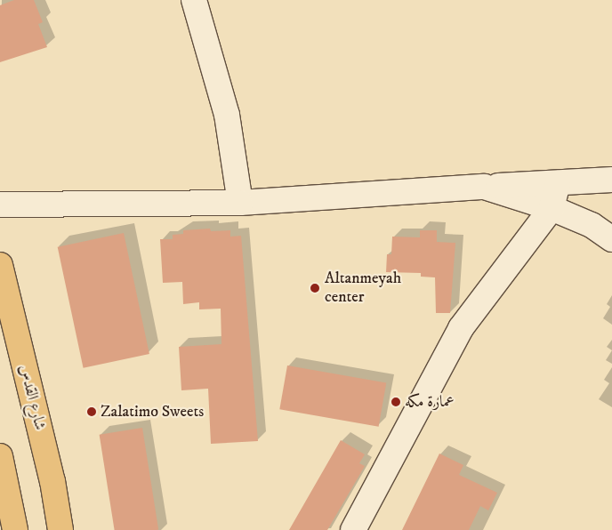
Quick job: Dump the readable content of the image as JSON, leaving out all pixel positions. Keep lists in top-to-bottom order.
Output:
{
  "streets": {
    "main road": ["شارع القدس"]
  },
  "places": ["Altanmeyah center", "عمارة مكه", "Zalatimo Sweets"]
}
